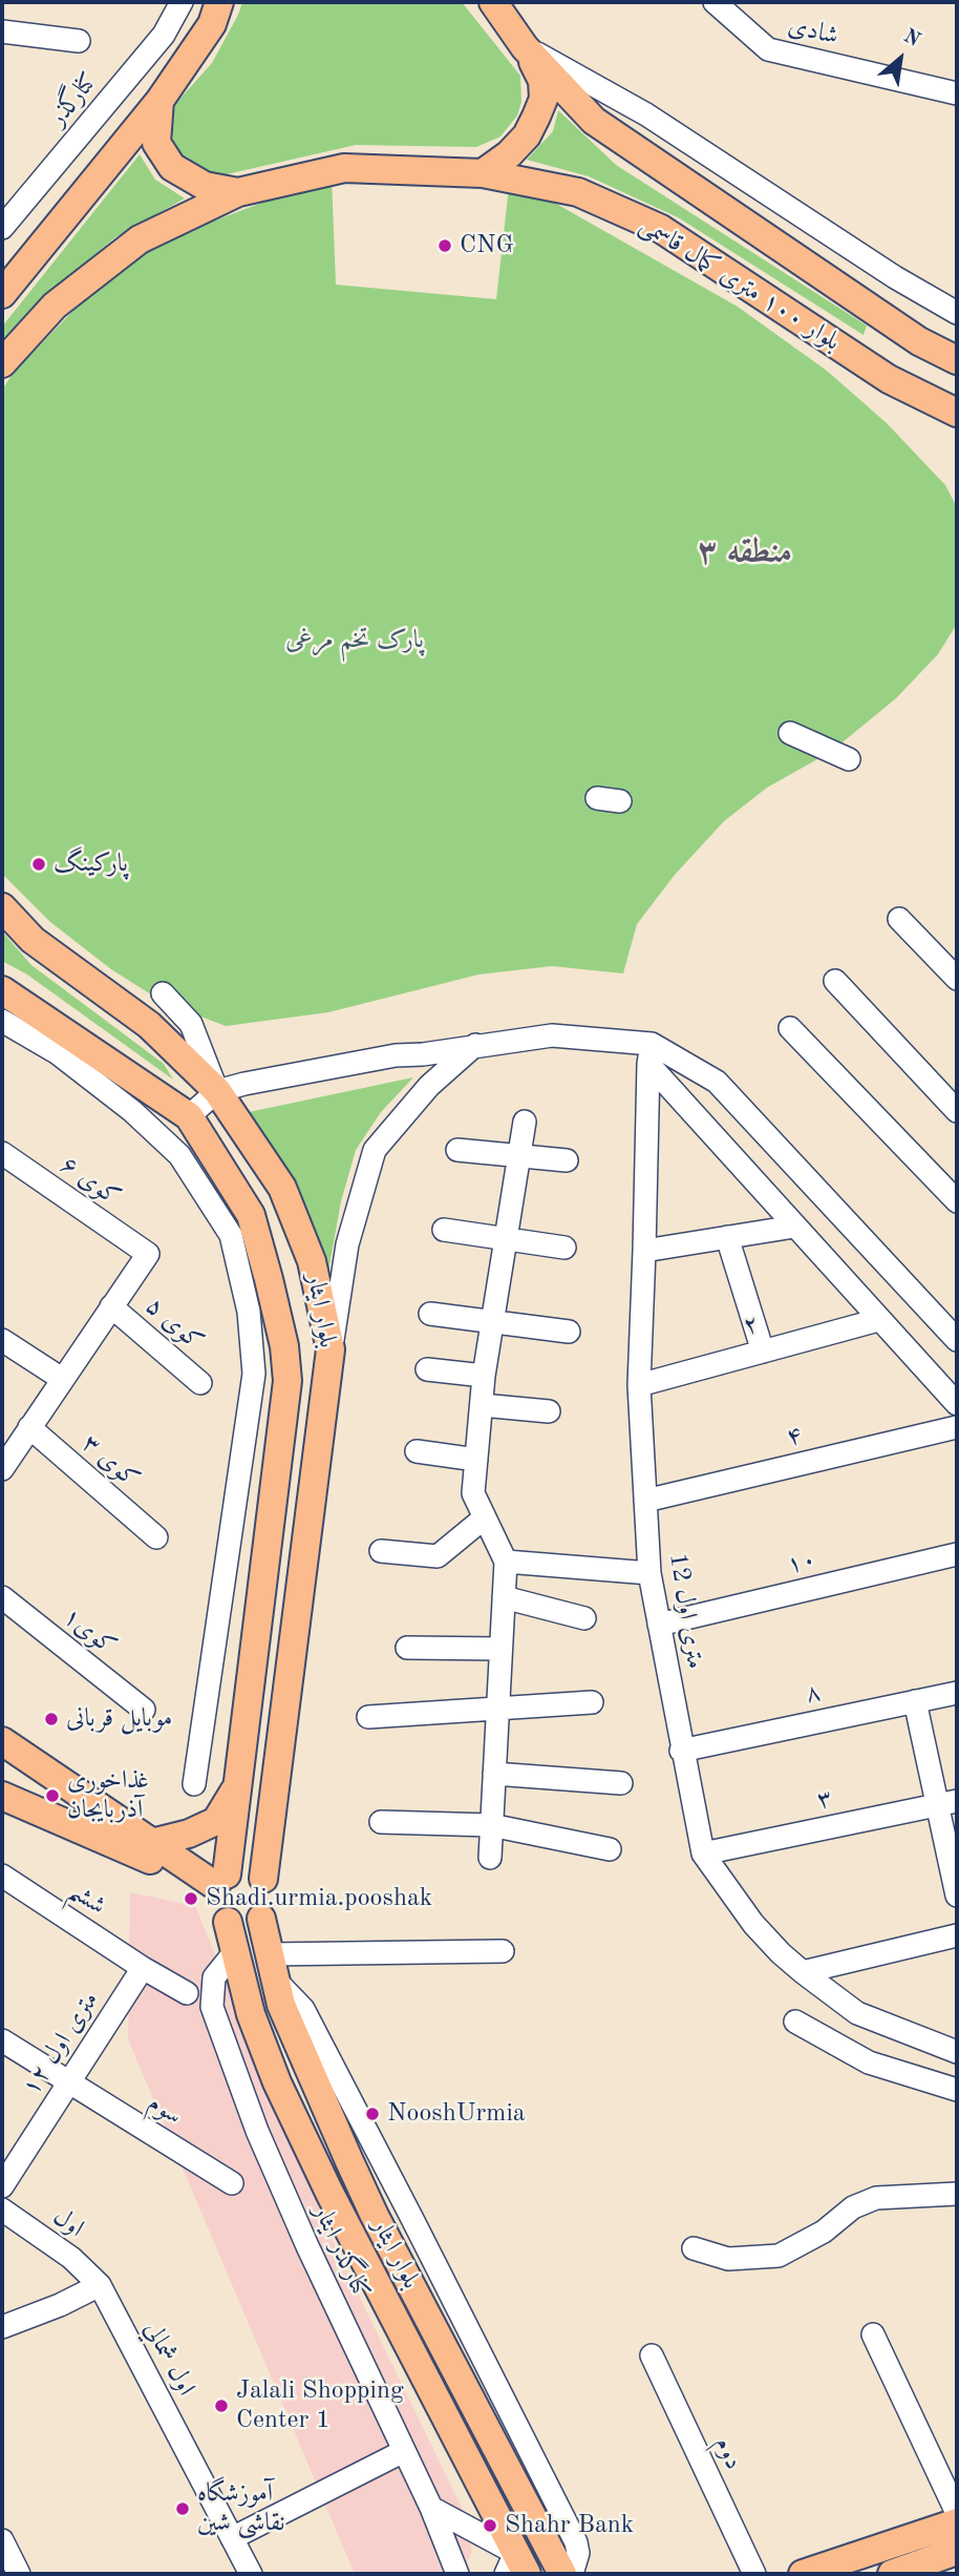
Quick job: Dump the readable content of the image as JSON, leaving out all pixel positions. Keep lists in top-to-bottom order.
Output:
{
  "streets": {
    "main road": ["بلوار ۱۰۰ متری کمال قاسمی", "بلوار ایثار"],
    "street": [
      "شادی",
      "کنارگذر",
      "کوی ۶",
      "کوی ۵",
      "۲",
      "۴",
      "کوی ۳",
      "۱۰",
      "12 متری اول",
      "کوی۱",
      "۸",
      "۳",
      "ششم",
      "۱۲ متری اول",
      "سوم",
      "اول",
      "کنارگذر ایثار",
      "اول شمالي",
      "دوم"
    ]
  },
  "crossings": [
    ["کوی ۶", "کوی ۵"],
    ["بلوار ایثار", "کنارگذر ایثار"],
    ["۲", "12 متری اول"],
    ["۴", "12 متری اول"],
    ["۱۰", "12 متری اول"],
    ["12 متری اول", "۸"],
    ["12 متری اول", "۳"],
    ["ششم", "۱۲ متری اول"],
    ["۱۲ متری اول", "سوم"],
    ["اول", "اول شمالي"]
  ],
  "districts": ["منطقه ۳"],
  "parks": ["پارک تخم مرغی"],
  "places": [
    "CNG",
    "پارکینگ",
    "موبایل قربانی",
    "غذاخوری آذربایجان",
    "Shadi.urmia.pooshak",
    "NooshUrmia",
    "Jalali Shopping Center 1",
    "آموزشگاه نقاشی شین",
    "Shahr Bank"
  ],
  "north": "top right"
}
